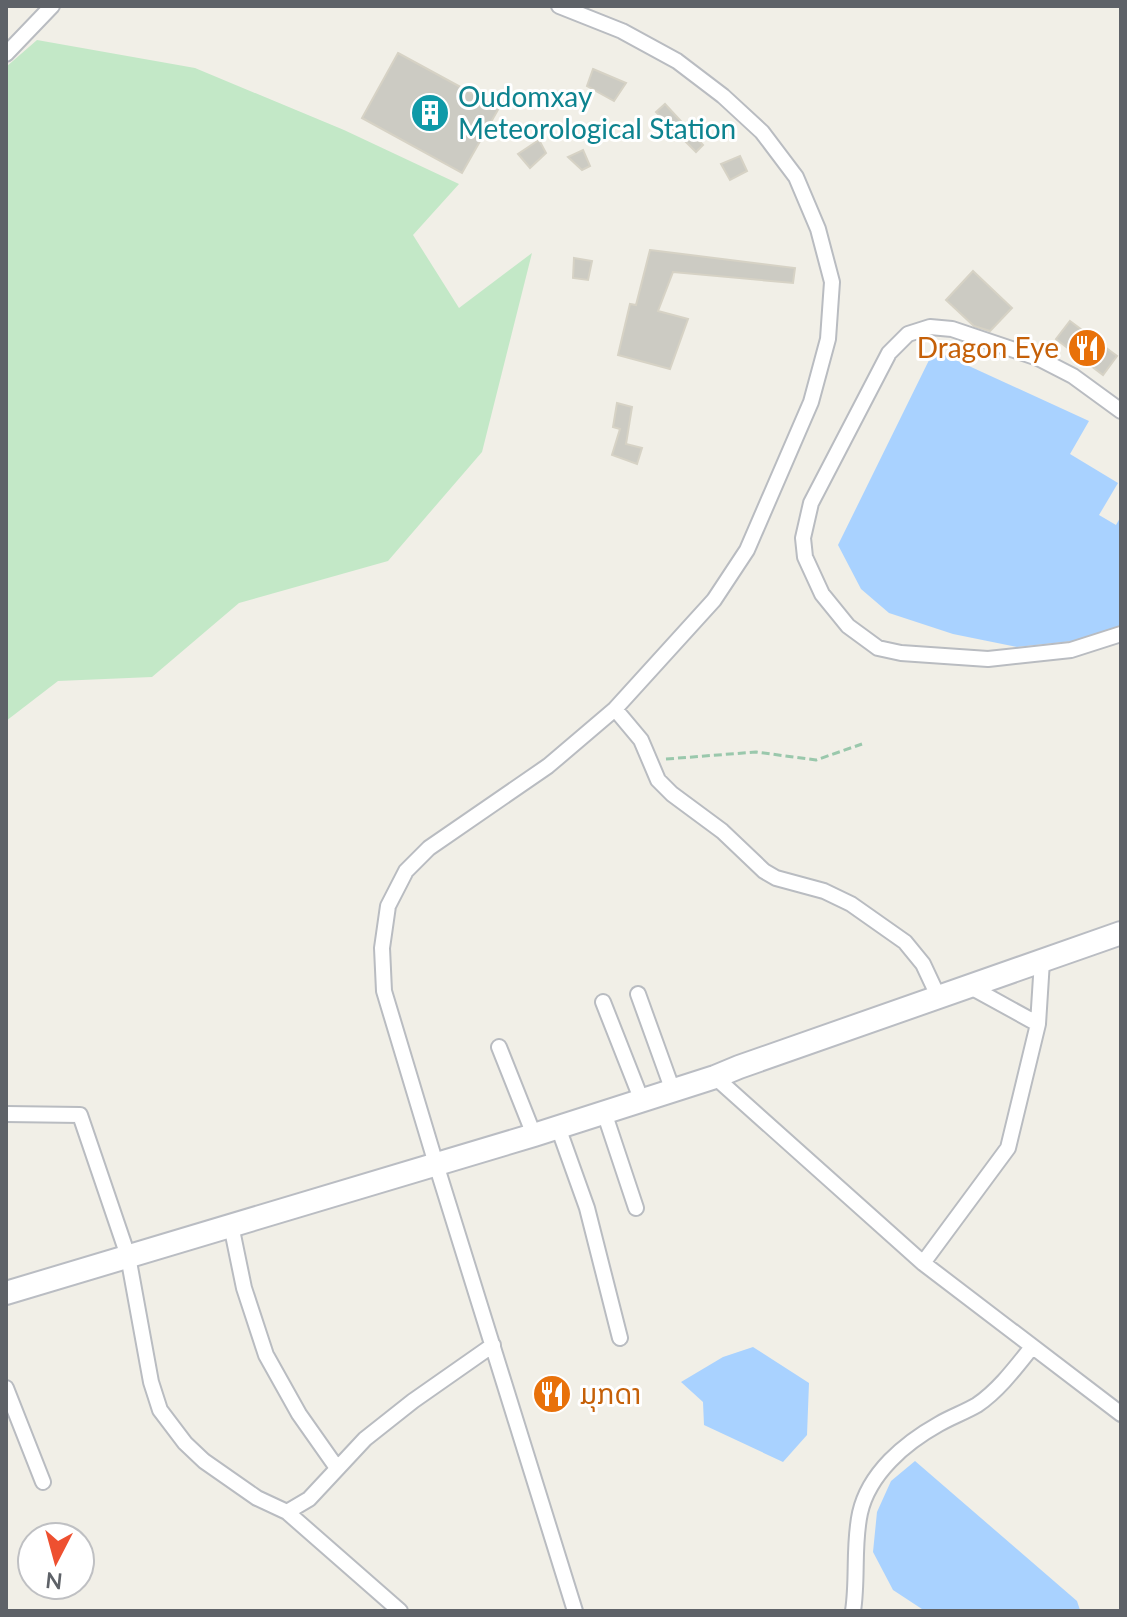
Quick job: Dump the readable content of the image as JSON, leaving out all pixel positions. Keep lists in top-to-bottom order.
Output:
{
  "places": {
    "building": ["Oudomxay Meteorological Station"],
    "restaurant": ["Dragon Eye", "ມຸກດາ"]
  },
  "north": "bottom"
}
